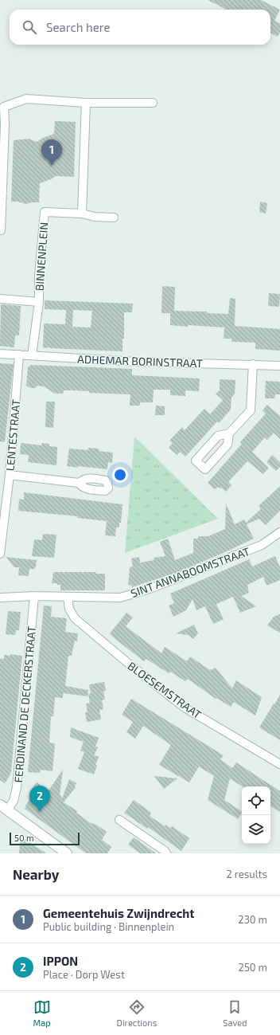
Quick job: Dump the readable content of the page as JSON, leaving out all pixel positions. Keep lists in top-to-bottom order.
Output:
{
  "streets": {
    "street": [
      "BINNENPLEIN",
      "ADHEMAR BORINSTRAAT",
      "LENTESTRAAT",
      "SINT ANNABOOMSTRAAT",
      "BLOESEMSTRAAT",
      "FERDINAND DE DECKERSTRAAT"
    ]
  },
  "crossings": [
    ["BINNENPLEIN", "ADHEMAR BORINSTRAAT"],
    ["ADHEMAR BORINSTRAAT", "LENTESTRAAT"],
    ["SINT ANNABOOMSTRAAT", "BLOESEMSTRAAT"],
    ["SINT ANNABOOMSTRAAT", "FERDINAND DE DECKERSTRAAT"]
  ],
  "scale_bar": "50 m",
  "page": {
    "search": "Search here",
    "pins": ["1", "2"],
    "scale": "50 m",
    "heading": ["Nearby", "2 results"],
    "list": [
      {
        "mark": "1",
        "name": "Gemeentehuis Zwijndrecht",
        "note": "Public building · Binnenplein",
        "value": "230 m"
      },
      {
        "mark": "2",
        "name": "IPPON",
        "note": "Place · Dorp West",
        "value": "250 m"
      }
    ],
    "nav": ["Map", "Directions", "Saved"]
  }
}
